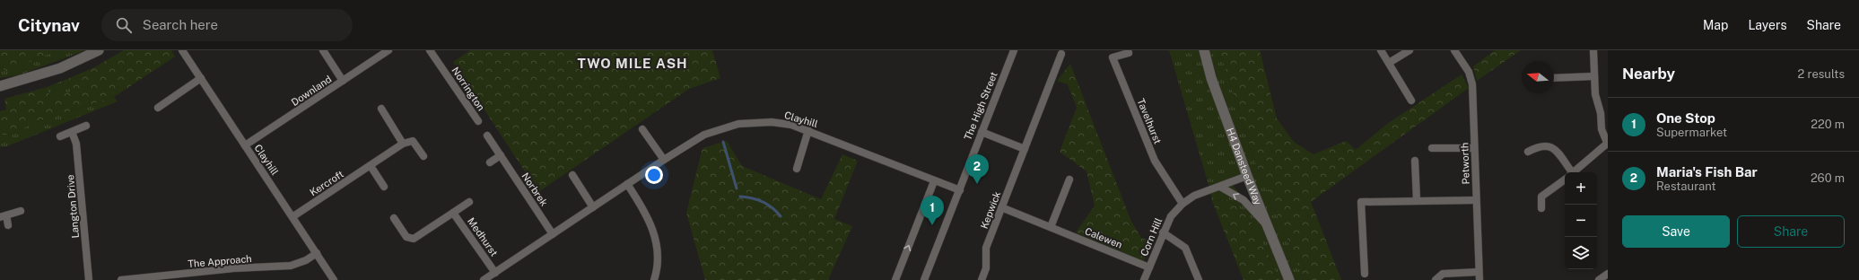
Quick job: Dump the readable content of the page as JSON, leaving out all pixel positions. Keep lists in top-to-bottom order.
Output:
{
  "streets": {
    "street": [
      "Norrington",
      "Downland",
      "The High Street",
      "Clayhill",
      "Tavelhurst",
      "Petworth",
      "H4 Dansteed Way",
      "Kercroft",
      "Norbrek",
      "Langton Drive",
      "Kepwick",
      "Medhurst",
      "Corn Hill",
      "Calewen",
      "The Approach"
    ]
  },
  "crossings": [
    ["Downland", "Clayhill"],
    ["Clayhill", "Kercroft"],
    ["Clayhill", "Norbrek"],
    ["Clayhill", "Medhurst"],
    ["Clayhill", "The Approach"],
    ["Tavelhurst", "Corn Hill"],
    ["H4 Dansteed Way", "Corn Hill"],
    ["Kepwick", "Calewen"],
    ["Corn Hill", "Calewen"]
  ],
  "districts": ["TWO MILE ASH"],
  "north": "left",
  "page": {
    "header": "Citynav",
    "search": "Search here",
    "nav": ["Map", "Layers", "Share"],
    "heading": ["Nearby", "2 results"],
    "list": [
      {
        "mark": "1",
        "name": "One Stop",
        "note": "Supermarket",
        "value": "220 m"
      },
      {
        "mark": "2",
        "name": "Maria's Fish Bar",
        "note": "Restaurant",
        "value": "260 m"
      }
    ],
    "pins": ["2", "1"],
    "map_buttons": ["+", "−"],
    "buttons": ["Save", "Share"]
  }
}
